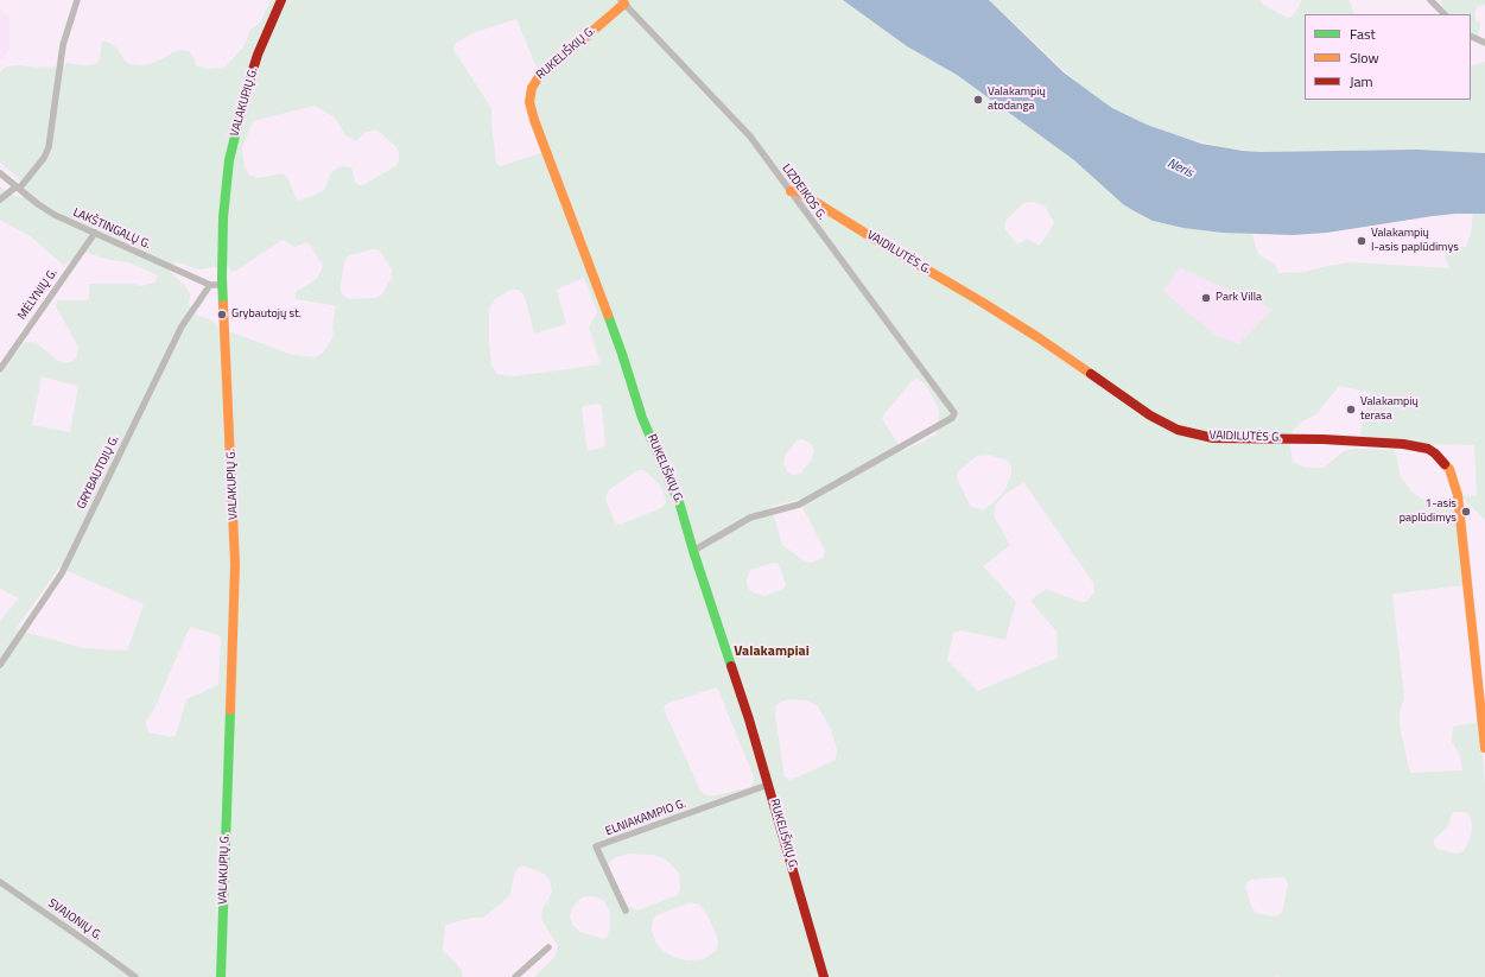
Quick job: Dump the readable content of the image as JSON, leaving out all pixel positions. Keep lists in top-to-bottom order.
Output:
{
  "streets": {
    "street": [
      "RUKELIŠKIŲ G.",
      "VALAKUPIŲ G.",
      "LIZDEIKOS G.",
      "LAKŠTINGALŲ G.",
      "VAIDILUTĖS G.",
      "MĖLYNIŲ G.",
      "GRYBAUTOJŲ G.",
      "ELNIAKAMPIO G.",
      "SVAJONIŲ G."
    ]
  },
  "crossings": [
    ["RUKELIŠKIŲ G.", "LIZDEIKOS G."],
    ["RUKELIŠKIŲ G.", "ELNIAKAMPIO G."],
    ["VALAKUPIŲ G.", "LAKŠTINGALŲ G."],
    ["LIZDEIKOS G.", "VAIDILUTĖS G."],
    ["LAKŠTINGALŲ G.", "MĖLYNIŲ G."],
    ["LAKŠTINGALŲ G.", "GRYBAUTOJŲ G."]
  ],
  "districts": ["Valakampiai"],
  "water": ["Neris"],
  "places": [
    "Valakampių atodanga",
    "Valakampių I-asis paplūdimys",
    "Park Villa",
    "Grybautojų st.",
    "Valakampių terasa",
    "1-asis paplūdimys"
  ],
  "legend": ["Fast", "Slow", "Jam"]
}
